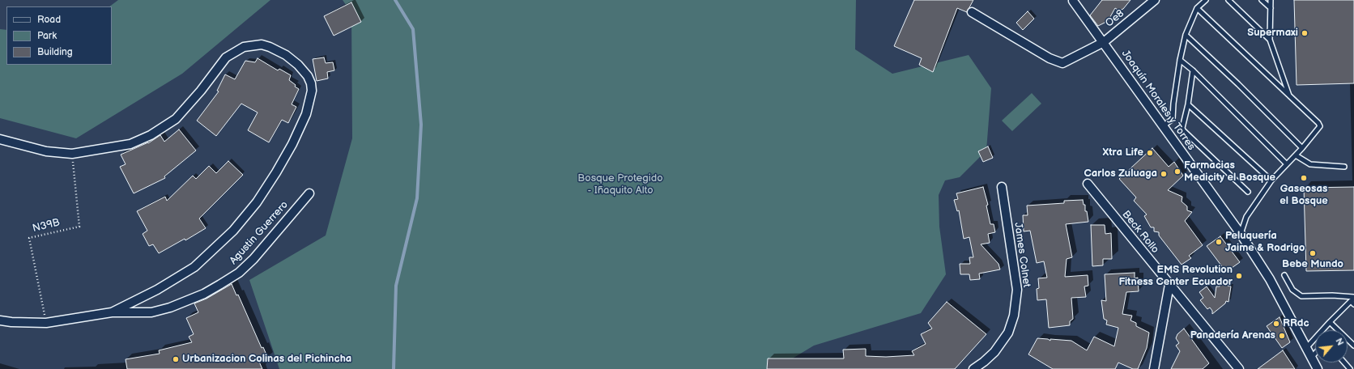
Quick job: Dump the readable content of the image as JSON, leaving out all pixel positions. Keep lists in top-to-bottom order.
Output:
{
  "streets": {
    "street": [
      "Oe8",
      "Joaquín Morales y Torres",
      "Beck Rollo",
      "Agustin Guerrero",
      "James Colnet"
    ],
    "path": ["N39B"]
  },
  "crossings": [
    ["Oe8", "Joaquín Morales y Torres"]
  ],
  "parks": ["Bosque Protegido - Iñaquito Alto"],
  "places": [
    "Supermaxi",
    "Xtra Life",
    "Farmacias Medicity el Bosque",
    "Carlos Zuluaga",
    "Gaseosas el Bosque",
    "Peluquería Jaime & Rodrigo",
    "Bebe Mundo",
    "EMS Revolution Fitness Center Ecuador",
    "RRdc",
    "Panadería Arenas",
    "Urbanizacion Colinas del Pichincha"
  ],
  "legend": ["Road", "Park", "Building"],
  "north": "top right"
}
